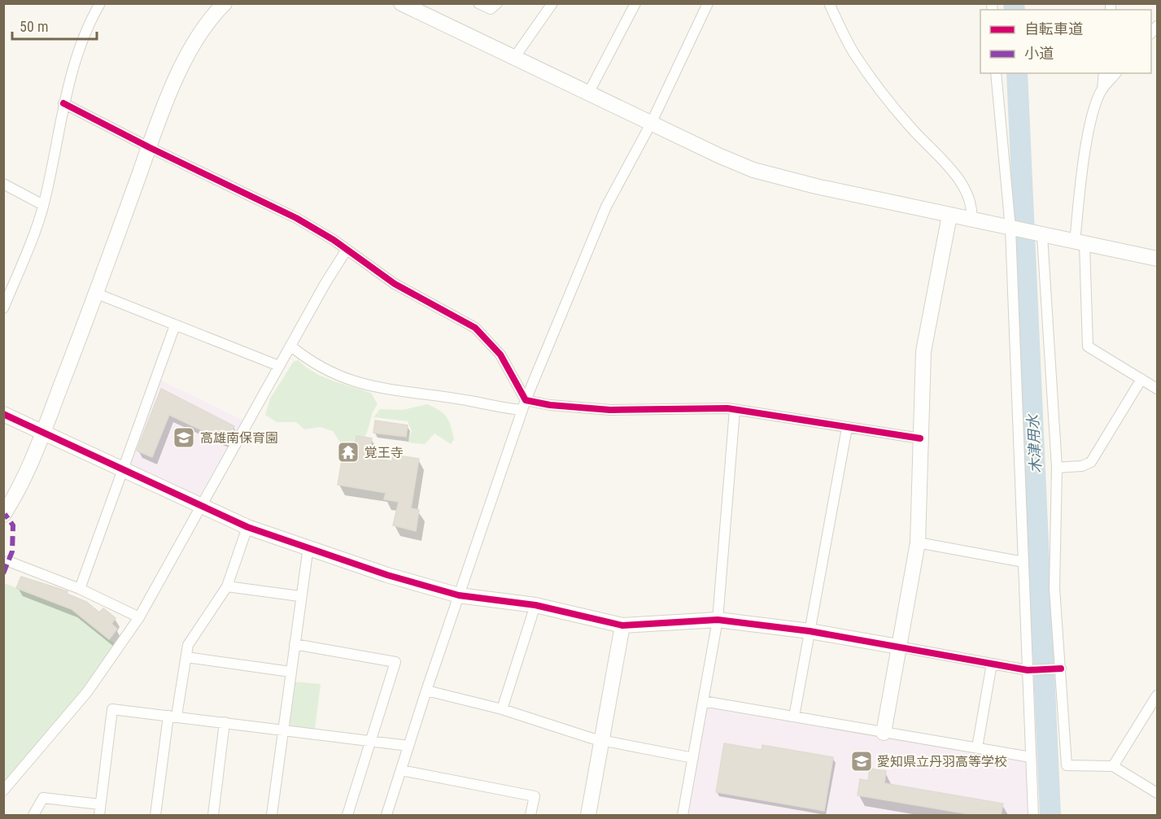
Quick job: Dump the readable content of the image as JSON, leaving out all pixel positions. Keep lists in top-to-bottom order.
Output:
{
  "water": ["木津用水"],
  "places": {
    "school or university": ["高雄南保育園", "愛知県立丹羽高等学校"],
    "temple": ["覚王寺"]
  },
  "legend": ["自転車道", "小道"],
  "scale_bar": "50 m"
}
